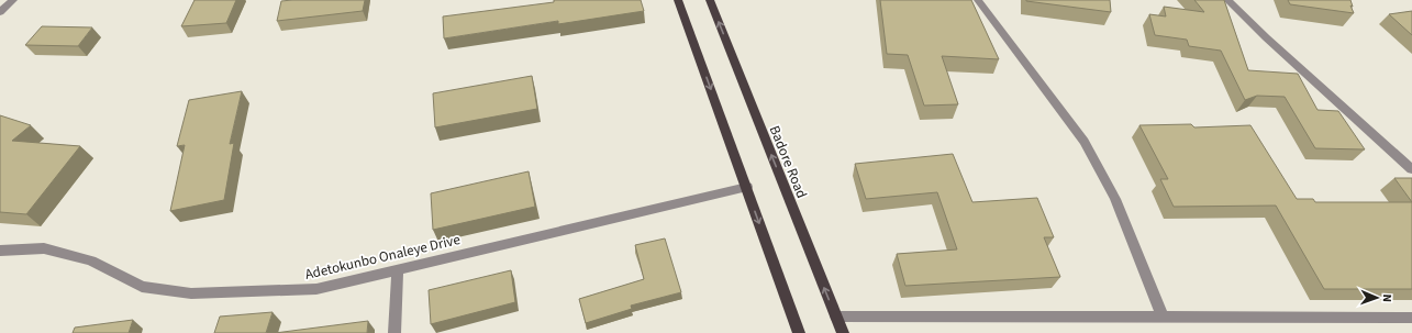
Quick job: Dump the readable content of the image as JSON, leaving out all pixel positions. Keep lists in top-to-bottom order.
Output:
{
  "streets": {
    "main road": ["Badore Road"],
    "street": ["Adetokunbo Onaleye Drive"]
  },
  "north": "right"
}
